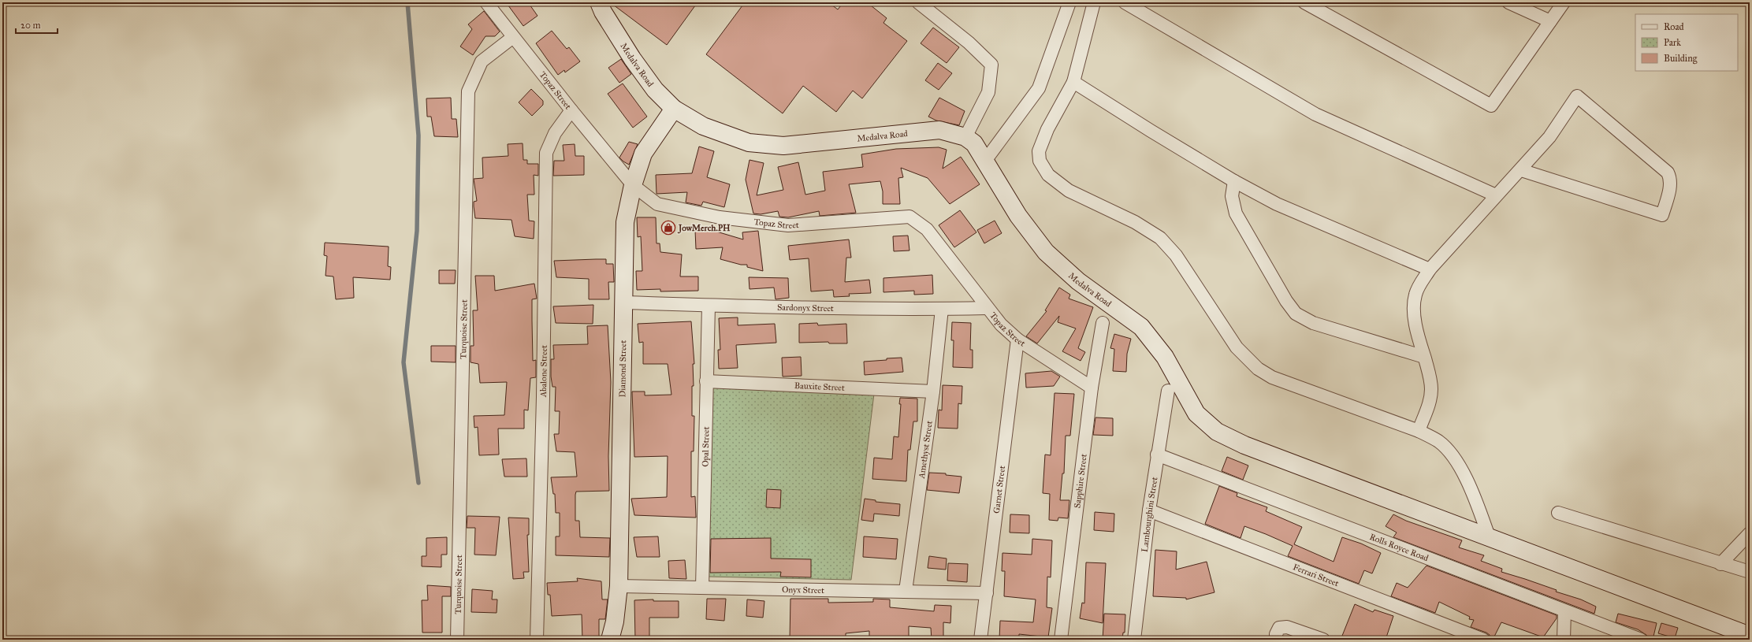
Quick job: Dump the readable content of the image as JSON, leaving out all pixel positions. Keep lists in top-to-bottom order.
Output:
{
  "streets": {
    "street": [
      "Medalva Road",
      "Topaz Street",
      "Sardonyx Street",
      "Turquoise Street",
      "Diamond Street",
      "Abalone Street",
      "Bauxite Street",
      "Opal Street",
      "Amethyst Street",
      "Sapphire Street",
      "Garnet Street",
      "Lambourghini Street",
      "Rolls Royce Road",
      "Ferrari Street",
      "Onyx Street"
    ]
  },
  "crossings": [
    ["Medalva Road", "Diamond Street"],
    ["Topaz Street", "Sardonyx Street"],
    ["Topaz Street", "Turquoise Street"],
    ["Topaz Street", "Diamond Street"],
    ["Topaz Street", "Abalone Street"],
    ["Topaz Street", "Sapphire Street"],
    ["Topaz Street", "Garnet Street"],
    ["Sardonyx Street", "Diamond Street"],
    ["Sardonyx Street", "Opal Street"],
    ["Sardonyx Street", "Amethyst Street"],
    ["Diamond Street", "Onyx Street"],
    ["Bauxite Street", "Opal Street"],
    ["Bauxite Street", "Amethyst Street"],
    ["Opal Street", "Onyx Street"],
    ["Amethyst Street", "Onyx Street"],
    ["Garnet Street", "Onyx Street"],
    ["Lambourghini Street", "Rolls Royce Road"],
    ["Lambourghini Street", "Ferrari Street"]
  ],
  "places": {
    "shop": ["JowMerch.PH"]
  },
  "legend": ["Road", "Park", "Building"],
  "scale_bar": "20 m"
}
